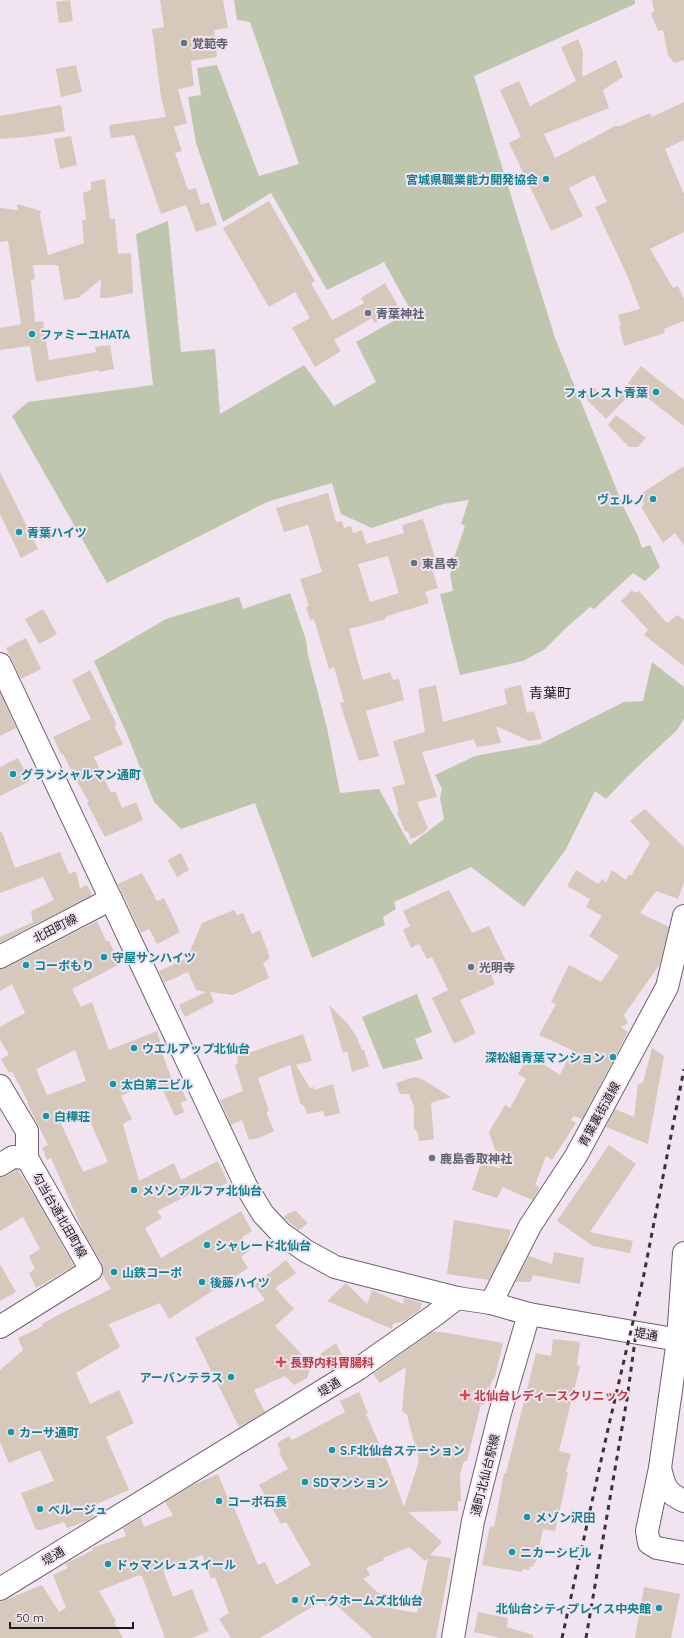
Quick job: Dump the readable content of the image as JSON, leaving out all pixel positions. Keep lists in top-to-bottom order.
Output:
{
  "streets": {
    "street": [
      "北田町線",
      "青葉裏街道線",
      "勾当台通北田町線",
      "堤通",
      "通町北仙台駅線"
    ]
  },
  "crossings": [
    ["青葉裏街道線", "堤通"],
    ["堤通", "通町北仙台駅線"]
  ],
  "districts": ["青葉町"],
  "places": {
    "other": [
      "覚範寺",
      "宮城県職業能力開発協会",
      "青葉神社",
      "ファミーユHATA",
      "フォレスト青葉",
      "ヴェルノ",
      "青葉ハイツ",
      "東昌寺",
      "グランシャルマン通町",
      "守屋サンハイツ",
      "コーポもり",
      "光明寺",
      "ウエルアップ北仙台",
      "深松組青葉マンション",
      "太白第二ビル",
      "白樺荘",
      "鹿島香取神社",
      "メゾンアルファ北仙台",
      "シャレード北仙台",
      "山鉄コーポ",
      "後藤ハイツ",
      "アーバンテラス",
      "カーサ通町",
      "S.F北仙台ステーション",
      "SDマンション",
      "コーポ石長",
      "ベルージュ",
      "メゾン沢田",
      "ニカーシビル",
      "ドゥマンレュスイール",
      "パークホームズ北仙台",
      "北仙台シティプレイス中央館"
    ],
    "health": ["長野内科胃腸科", "北仙台レディースクリニック"]
  },
  "scale_bar": "50 m"
}
